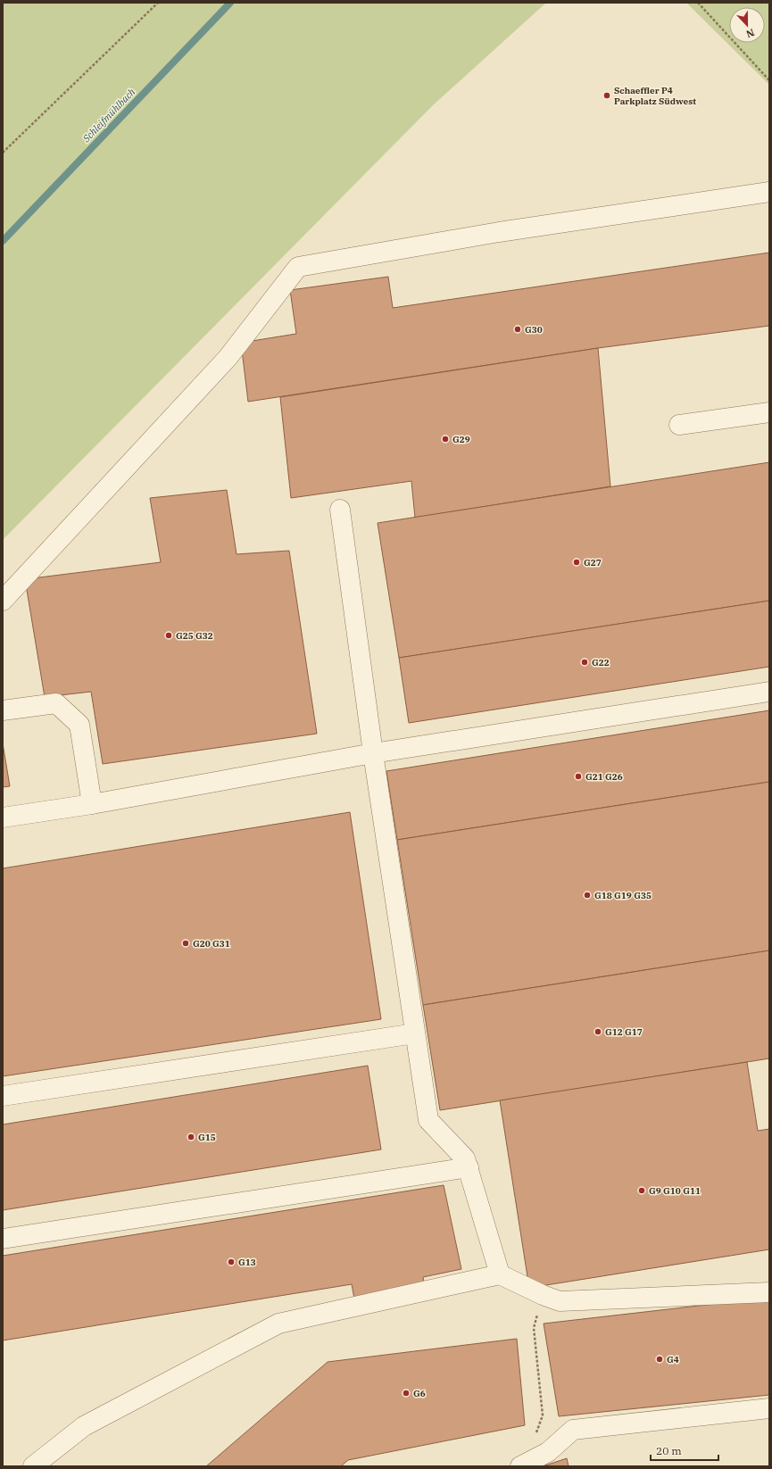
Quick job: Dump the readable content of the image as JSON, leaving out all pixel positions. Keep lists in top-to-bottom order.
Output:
{
  "water": ["Schleifmühlbach"],
  "places": [
    "Schaeffler P4 Parkplatz Südwest",
    "G30",
    "G29",
    "G27",
    "G25 G32",
    "G22",
    "G21 G26",
    "G18 G19 G35",
    "G20 G31",
    "G12 G17",
    "G15",
    "G9 G10 G11",
    "G13",
    "G4",
    "G6"
  ],
  "scale_bar": "20 m",
  "north": "bottom"
}
